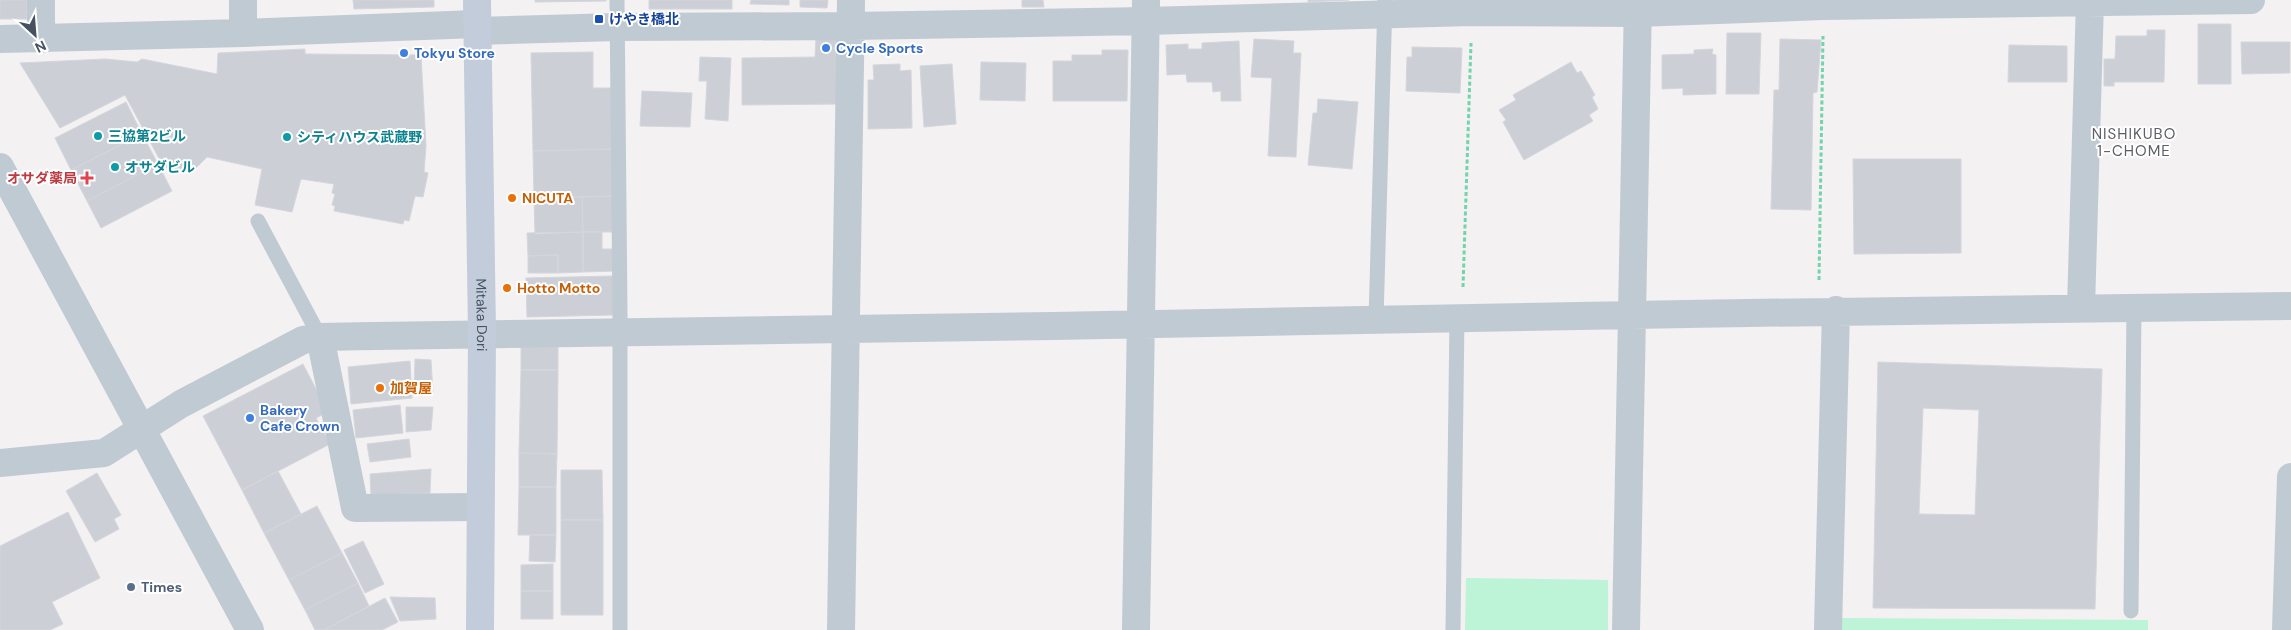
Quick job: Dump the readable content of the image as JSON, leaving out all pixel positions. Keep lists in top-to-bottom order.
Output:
{
  "streets": {
    "main road": ["Mitaka Dori"]
  },
  "districts": ["NISHIKUBO 1-CHOME"],
  "places": {
    "transit": ["けやき橋北"],
    "other": [
      "Cycle Sports",
      "Tokyu Store",
      "三協第2ビル",
      "シティハウス武蔵野",
      "オサダビル",
      "NICUTA",
      "Hotto Motto",
      "加賀屋",
      "Bakery Cafe Crown",
      "Times"
    ],
    "health": ["オサダ薬局"]
  },
  "north": "bottom right"
}
